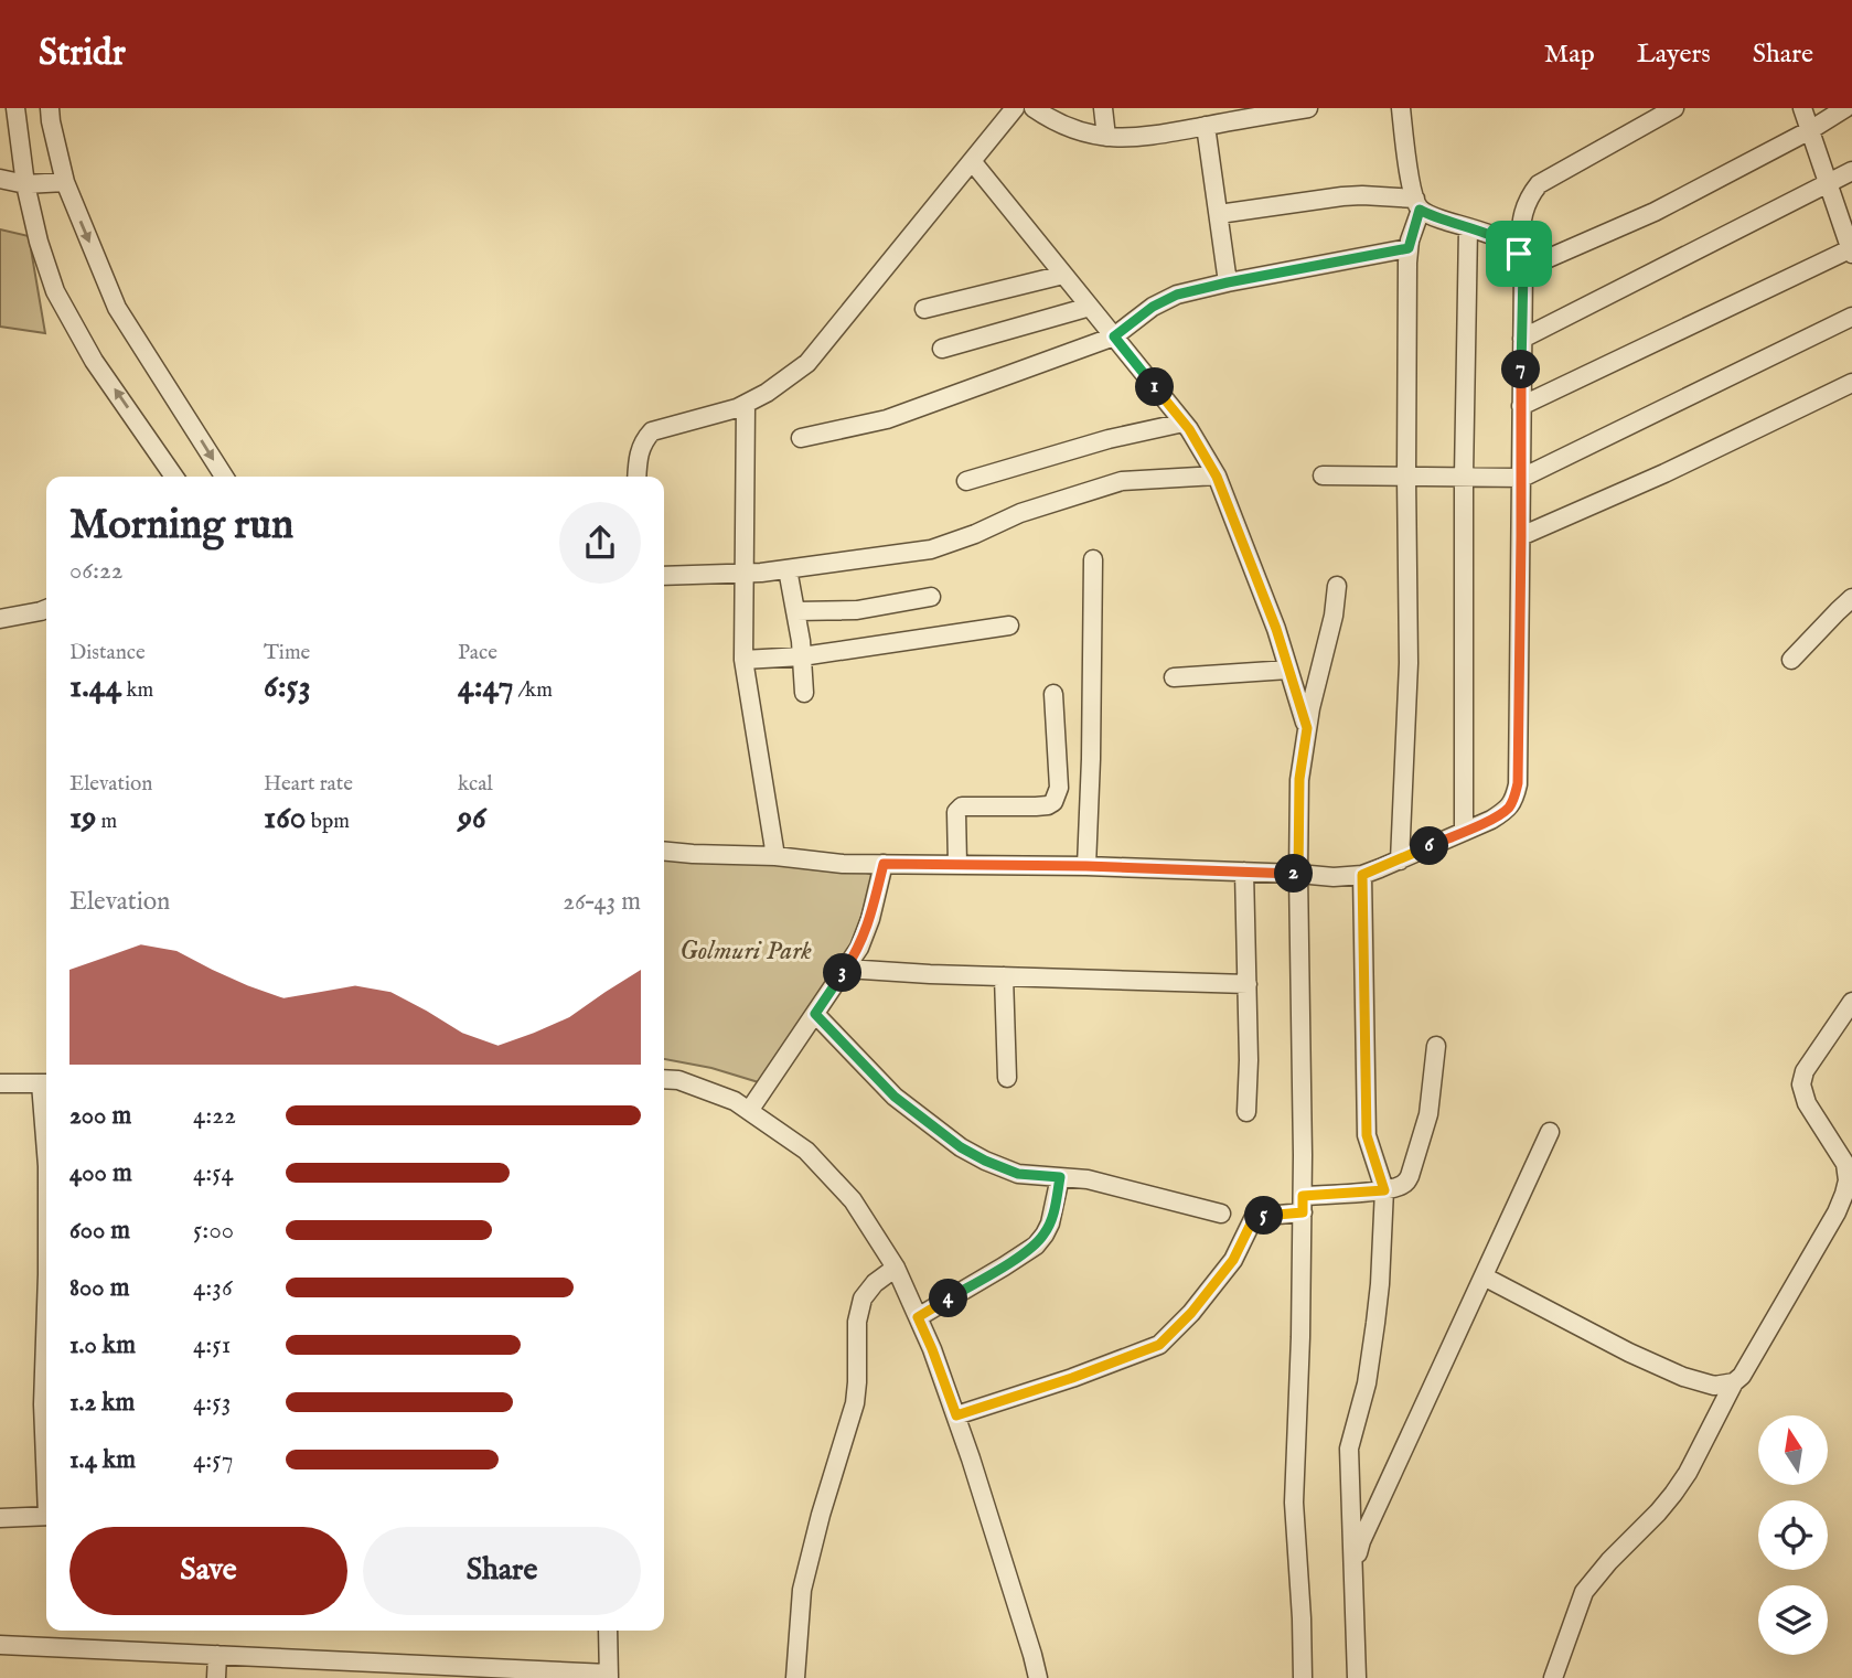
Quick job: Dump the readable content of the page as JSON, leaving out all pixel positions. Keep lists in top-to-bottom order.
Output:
{
  "parks": ["Golmuri Park"],
  "north": "top",
  "page": {
    "header": "Stridr",
    "nav": ["Map", "Layers", "Share"],
    "pins": [
      "7",
      "1",
      "6",
      "2",
      "3",
      "5",
      "4"
    ],
    "heading": ["Morning run", "06:22"],
    "stats": [
      ["Distance", "1.44 km"],
      ["Time", "6:53"],
      ["Pace", "4:47 /km"],
      ["Elevation", "19 m"],
      ["Heart rate", "160 bpm"],
      ["kcal", "96"]
    ],
    "chart": ["Elevation", "26–43 m"],
    "list": [
      {
        "name": "200 m",
        "note": "4:22"
      },
      {
        "name": "400 m",
        "note": "4:54"
      },
      {
        "name": "600 m",
        "note": "5:00"
      },
      {
        "name": "800 m",
        "note": "4:36"
      },
      {
        "name": "1.0 km",
        "note": "4:51"
      },
      {
        "name": "1.2 km",
        "note": "4:53"
      },
      {
        "name": "1.4 km",
        "note": "4:57"
      }
    ],
    "buttons": ["Save", "Share"]
  }
}
